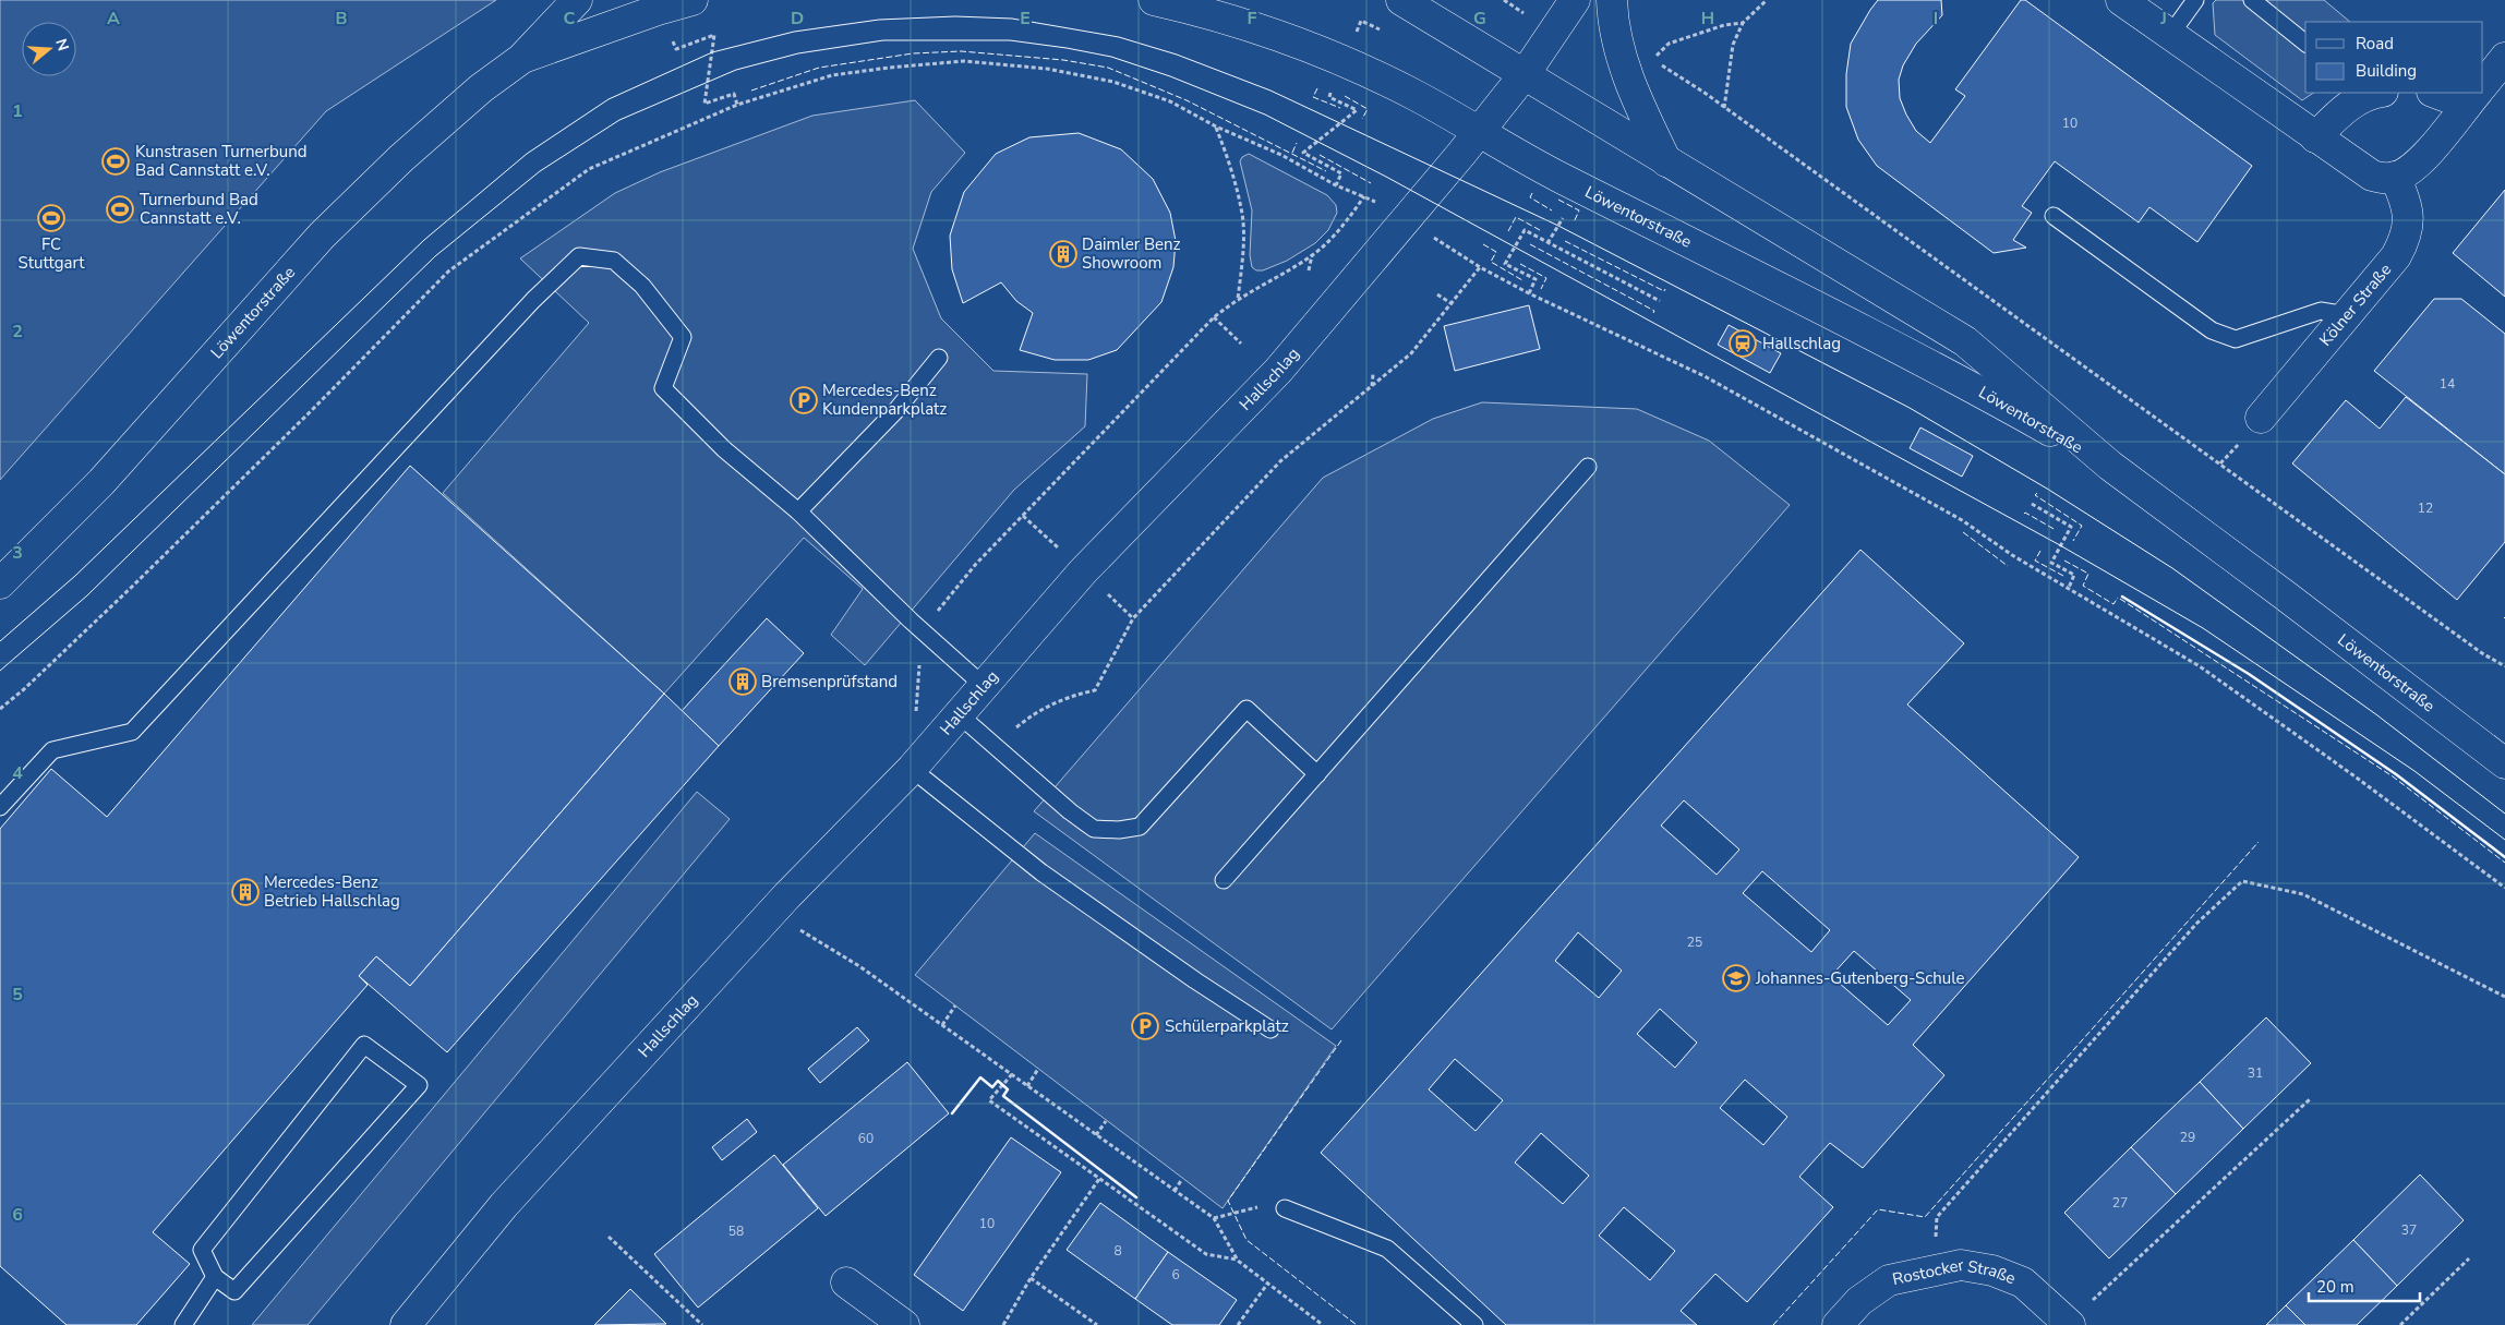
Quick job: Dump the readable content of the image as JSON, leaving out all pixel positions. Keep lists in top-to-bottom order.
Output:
{
  "streets": {
    "main road": [
      "Löwentorstraße",
      "Kölner Straße",
      "Hallschlag",
      "Rostocker Straße"
    ]
  },
  "crossings": [
    ["Löwentorstraße", "Hallschlag"]
  ],
  "places": {
    "sports": ["Kunstrasen Turnerbund Bad Cannstatt e.V.", "Turnerbund Bad Cannstatt e.V.", "FC Stuttgart"],
    "building": ["Daimler Benz Showroom", "Bremsenprüfstand", "Mercedes-Benz Betrieb Hallschlag"],
    "station": ["Hallschlag"],
    "parking": ["Mercedes-Benz Kundenparkplatz", "Schülerparkplatz"],
    "school or university": ["Johannes-Gutenberg-Schule"]
  },
  "house_numbers": [
    "10",
    "14",
    "12",
    "25",
    "31",
    "29",
    "60",
    "27",
    "10",
    "37",
    "58",
    "8",
    "6"
  ],
  "legend": ["Road", "Building"],
  "scale_bar": "20 m",
  "north": "right",
  "grid": {
    "columns": [
      "A",
      "B",
      "C",
      "D",
      "E",
      "F",
      "G",
      "H",
      "I",
      "J"
    ],
    "rows": [
      "1",
      "2",
      "3",
      "4",
      "5",
      "6"
    ]
  }
}
